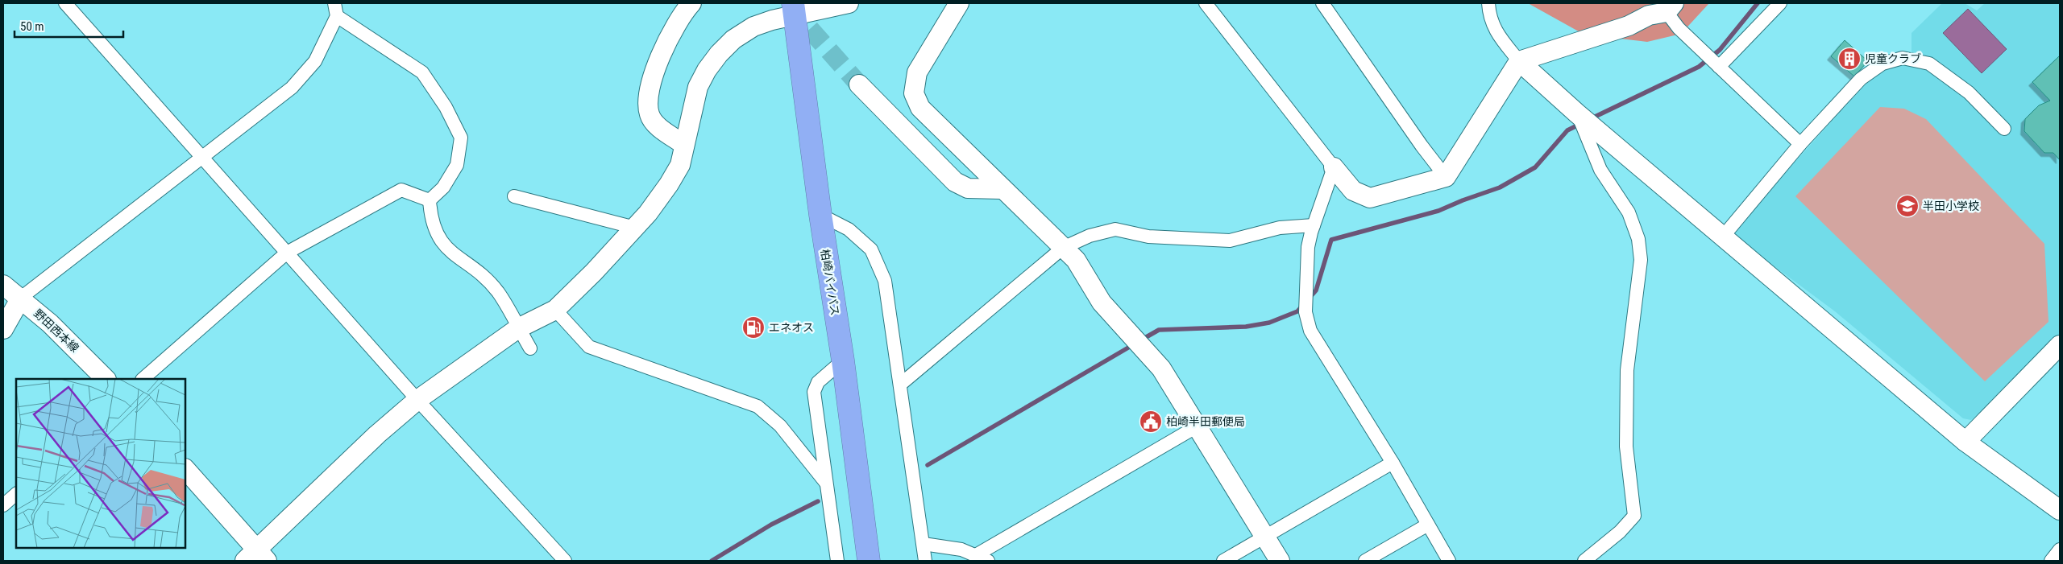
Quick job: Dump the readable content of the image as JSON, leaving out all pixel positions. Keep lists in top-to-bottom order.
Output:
{
  "streets": {
    "highway": ["柏崎バイパス"],
    "street": ["野田西本線"]
  },
  "places": {
    "building": ["児童クラブ"],
    "school or university": ["半田小学校"],
    "fuel station": ["エネオス"],
    "public building": ["柏崎半田郵便局"]
  },
  "scale_bar": "50 m"
}
